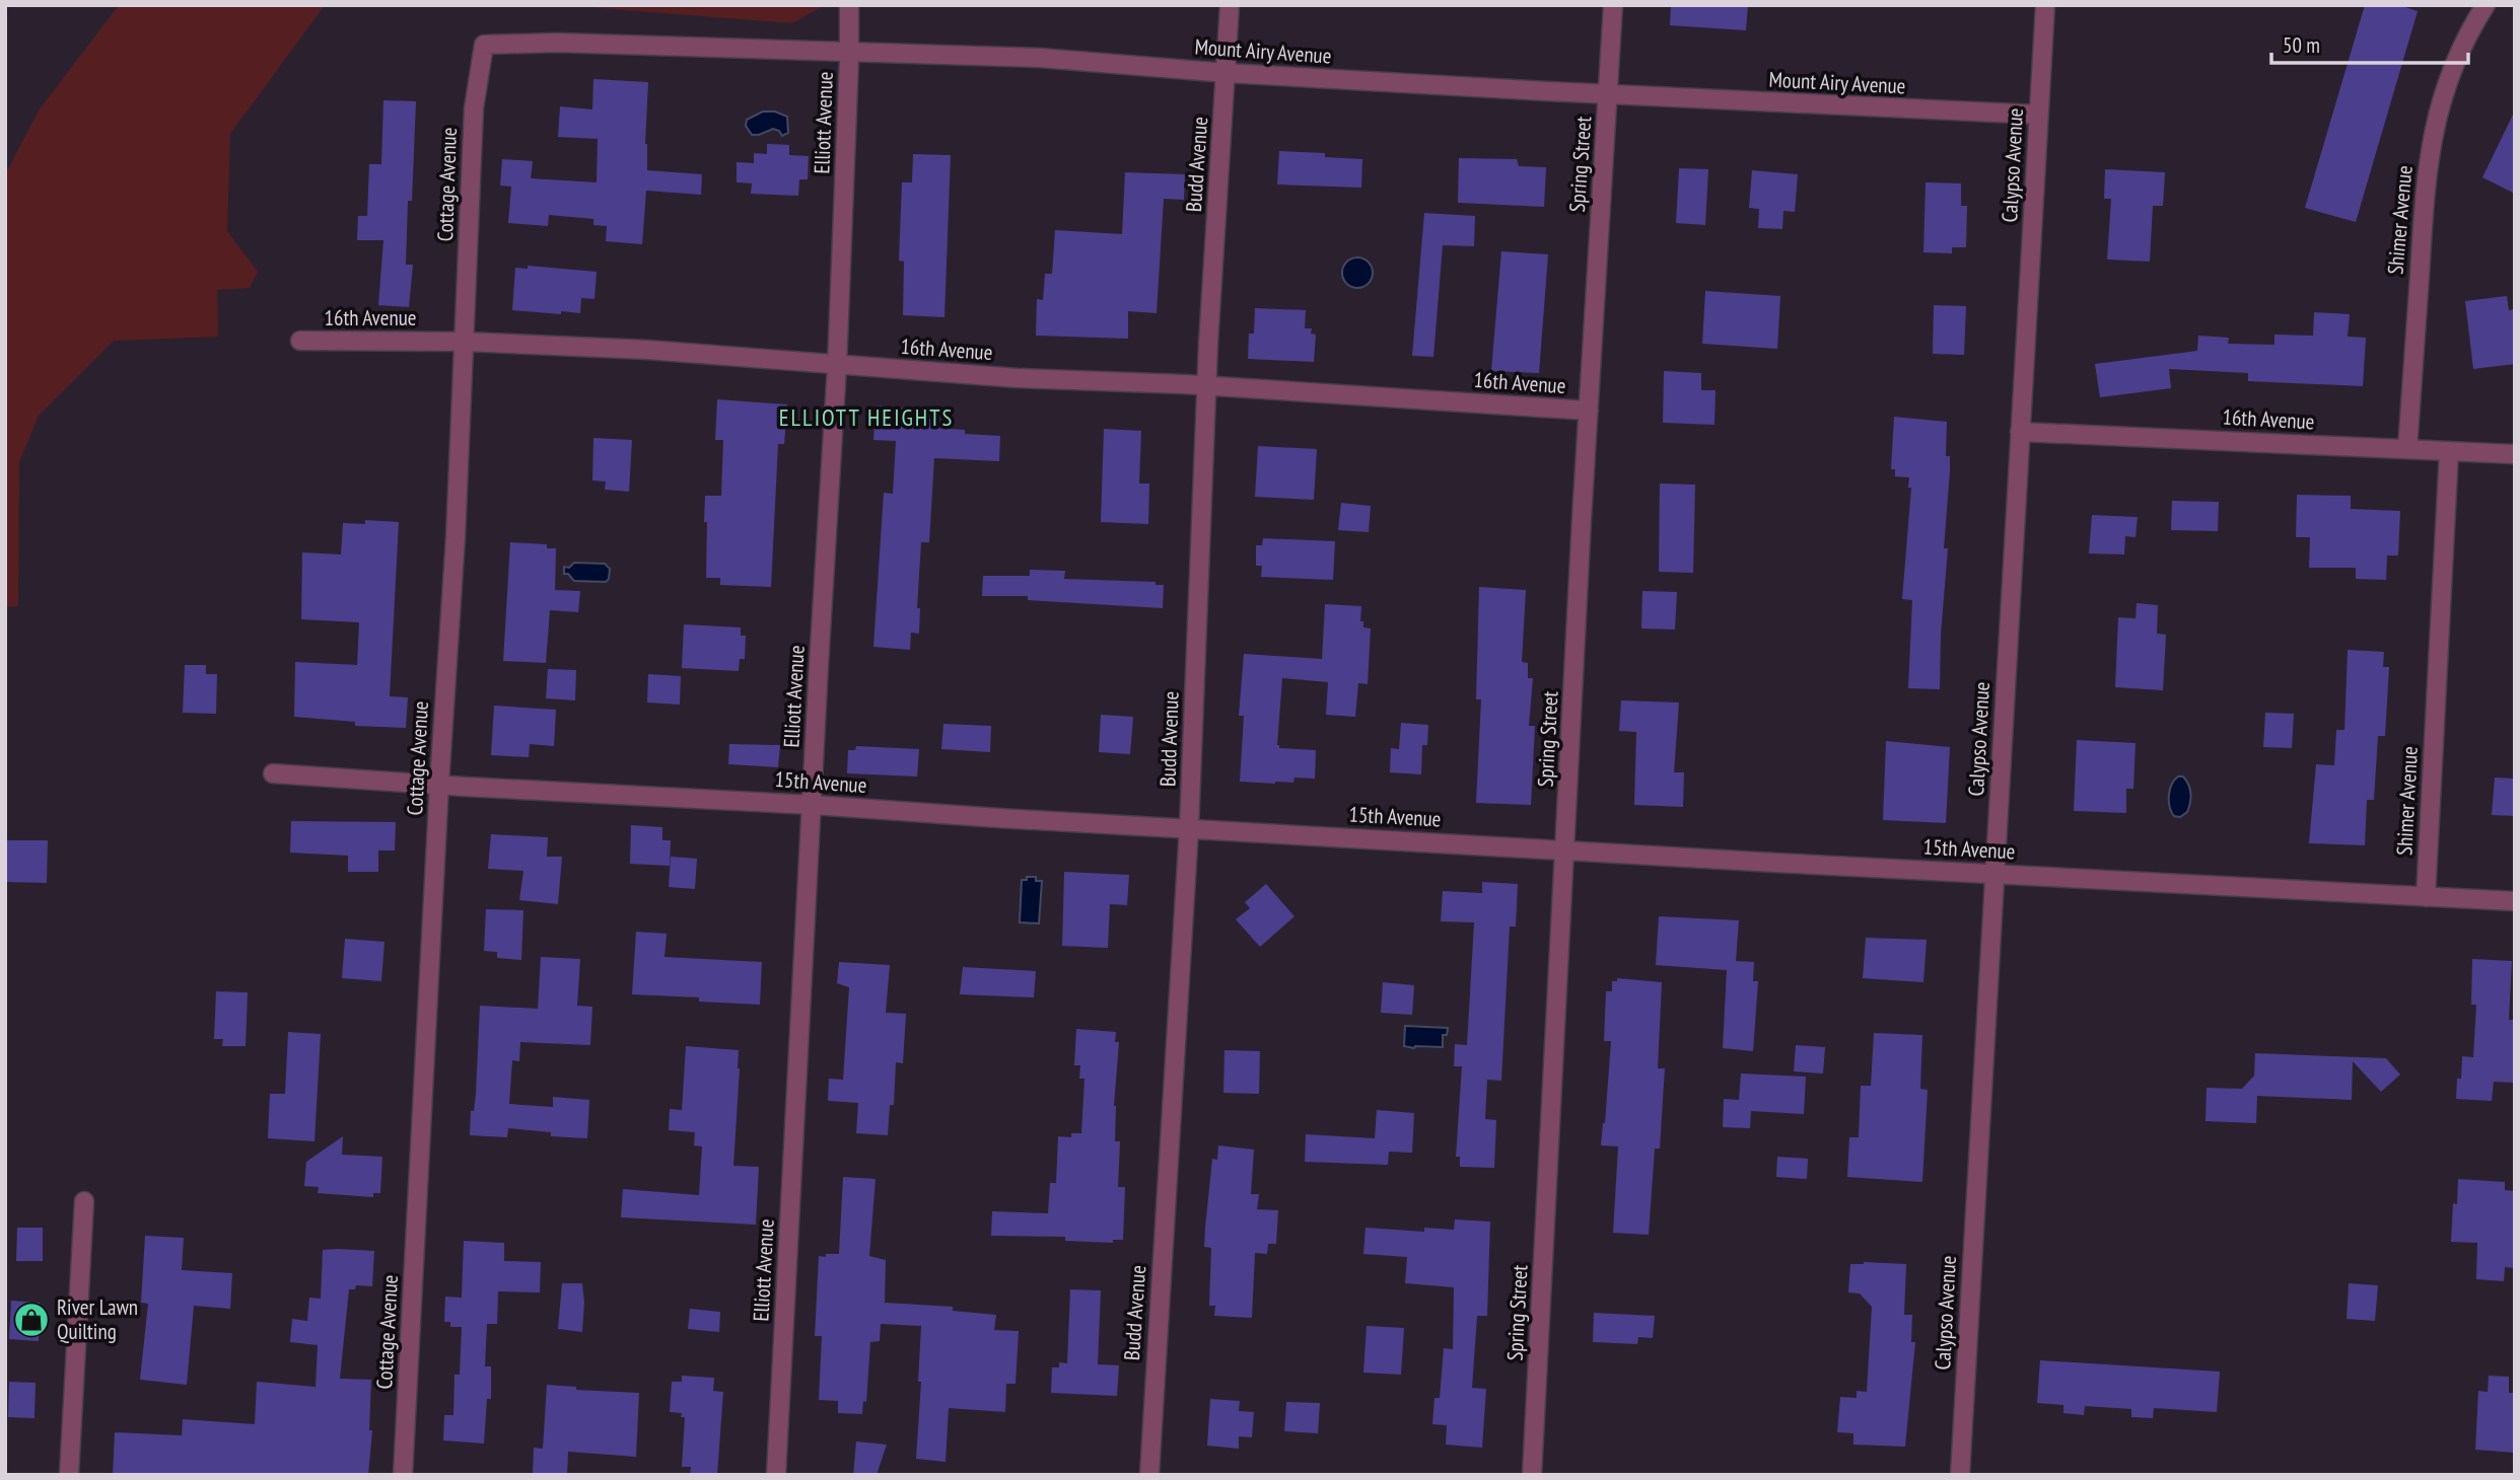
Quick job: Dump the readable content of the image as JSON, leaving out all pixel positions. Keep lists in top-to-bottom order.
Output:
{
  "streets": {
    "street": [
      "Mount Airy Avenue",
      "Elliott Avenue",
      "Budd Avenue",
      "Spring Street",
      "Calypso Avenue",
      "Cottage Avenue",
      "Shimer Avenue",
      "16th Avenue",
      "15th Avenue"
    ]
  },
  "crossings": [
    ["Mount Airy Avenue", "Elliott Avenue"],
    ["Mount Airy Avenue", "Budd Avenue"],
    ["Mount Airy Avenue", "Spring Street"],
    ["Mount Airy Avenue", "Calypso Avenue"],
    ["Mount Airy Avenue", "Cottage Avenue"],
    ["Elliott Avenue", "16th Avenue"],
    ["Elliott Avenue", "15th Avenue"],
    ["Budd Avenue", "16th Avenue"],
    ["Budd Avenue", "15th Avenue"],
    ["Spring Street", "16th Avenue"],
    ["Spring Street", "15th Avenue"],
    ["Calypso Avenue", "16th Avenue"],
    ["Calypso Avenue", "15th Avenue"],
    ["Cottage Avenue", "16th Avenue"],
    ["Cottage Avenue", "15th Avenue"],
    ["Shimer Avenue", "16th Avenue"],
    ["Shimer Avenue", "15th Avenue"]
  ],
  "districts": ["ELLIOTT HEIGHTS"],
  "places": {
    "shop": ["River Lawn Quilting"]
  },
  "scale_bar": "50 m"
}
